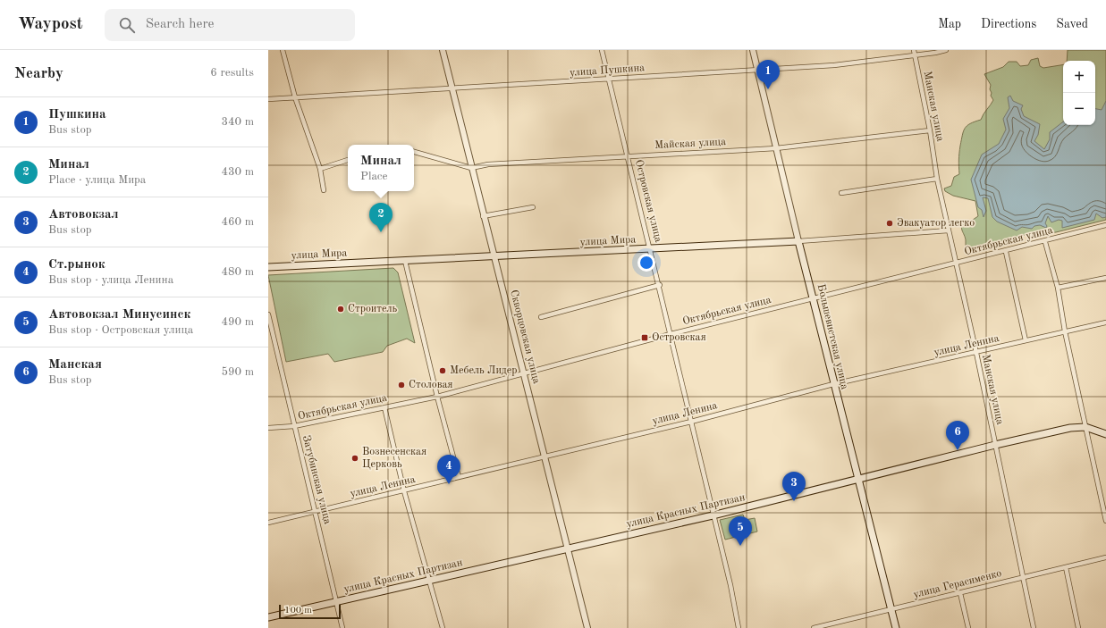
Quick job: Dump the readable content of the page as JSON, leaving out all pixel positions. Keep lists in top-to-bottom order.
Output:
{
  "streets": {
    "main road": ["улица Мира", "Большевистская улица", "улица Красных Партизан"],
    "street": [
      "улица Пушкина",
      "Манская улица",
      "Майская улица",
      "Островская улица",
      "Октябрьская улица",
      "Скворцовская улица",
      "улица Ленина",
      "Затубинская улица",
      "улица Герасименко"
    ]
  },
  "crossings": [
    ["улица Пушкина", "Манская улица"],
    ["улица Пушкина", "Островская улица"],
    ["улица Пушкина", "Скворцовская улица"],
    ["улица Пушкина", "Большевистская улица"],
    ["Манская улица", "Майская улица"],
    ["Манская улица", "улица Мира"],
    ["Манская улица", "Октябрьская улица"],
    ["Манская улица", "улица Ленина"],
    ["Манская улица", "улица Красных Партизан"],
    ["Манская улица", "улица Герасименко"],
    ["Майская улица", "Островская улица"],
    ["Майская улица", "Скворцовская улица"],
    ["Майская улица", "Большевистская улица"],
    ["Островская улица", "улица Мира"],
    ["Островская улица", "Октябрьская улица"],
    ["Островская улица", "улица Ленина"],
    ["Островская улица", "улица Красных Партизан"],
    ["улица Мира", "Скворцовская улица"],
    ["улица Мира", "Большевистская улица"],
    ["Октябрьская улица", "Скворцовская улица"],
    ["Октябрьская улица", "Большевистская улица"],
    ["Октябрьская улица", "Затубинская улица"],
    ["Скворцовская улица", "улица Ленина"],
    ["Скворцовская улица", "улица Красных Партизан"],
    ["Большевистская улица", "улица Ленина"],
    ["Большевистская улица", "улица Красных Партизан"],
    ["Большевистская улица", "улица Герасименко"],
    ["улица Ленина", "Затубинская улица"],
    ["Затубинская улица", "улица Красных Партизан"]
  ],
  "places": {
    "other": [
      "Эвакуатор легко",
      "Строитель",
      "Мебель Лидер",
      "Столовая",
      "Вознесенская Церковь"
    ],
    "transit": ["Островская"]
  },
  "scale_bar": "100 m",
  "page": {
    "header": "Waypost",
    "search": "Search here",
    "nav": ["Map", "Directions", "Saved"],
    "heading": ["Nearby", "6 results"],
    "pins": [
      "1",
      "2",
      "6",
      "4",
      "3",
      "5"
    ],
    "map_buttons": ["+", "−"],
    "list": [
      {
        "mark": "1",
        "name": "Пушкина",
        "note": "Bus stop",
        "value": "340 m"
      },
      {
        "mark": "2",
        "name": "Минал",
        "note": "Place · улица Мира",
        "value": "430 m"
      },
      {
        "mark": "3",
        "name": "Автовокзал",
        "note": "Bus stop",
        "value": "460 m"
      },
      {
        "mark": "4",
        "name": "Ст.рынок",
        "note": "Bus stop · улица Ленина",
        "value": "480 m"
      },
      {
        "mark": "5",
        "name": "Автовокзал Минусинск",
        "note": "Bus stop · Островская улица",
        "value": "490 m"
      },
      {
        "mark": "6",
        "name": "Манская",
        "note": "Bus stop",
        "value": "590 m"
      }
    ],
    "popup": ["Минал", "Place"],
    "scale": "100 m"
  }
}
